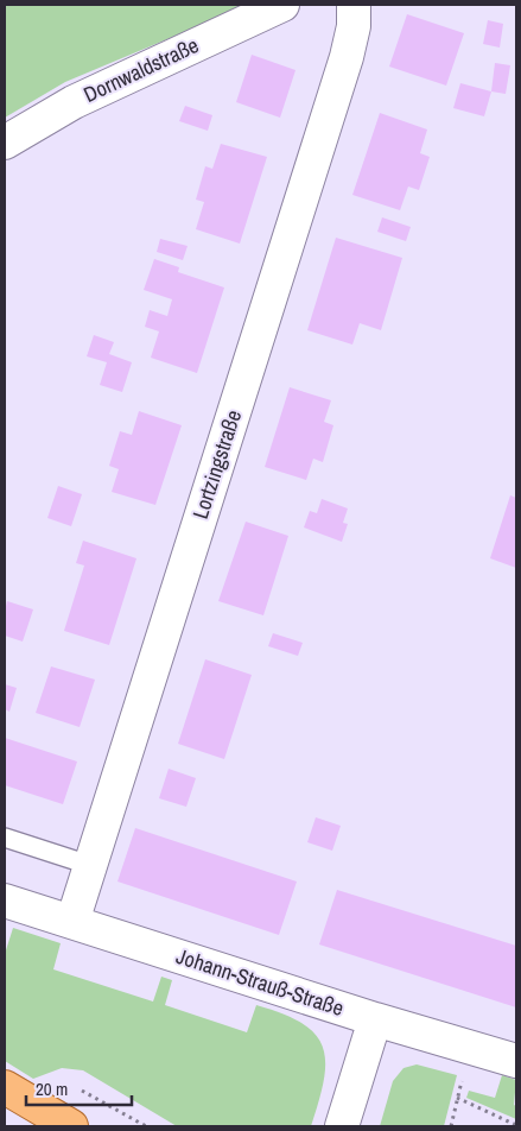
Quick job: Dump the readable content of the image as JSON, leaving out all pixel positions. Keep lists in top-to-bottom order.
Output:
{
  "streets": {
    "street": ["Dornwaldstraße", "Lortzingstraße", "Johann-Strauß-Straße"]
  },
  "crossings": [
    ["Lortzingstraße", "Johann-Strauß-Straße"]
  ],
  "scale_bar": "20 m"
}
